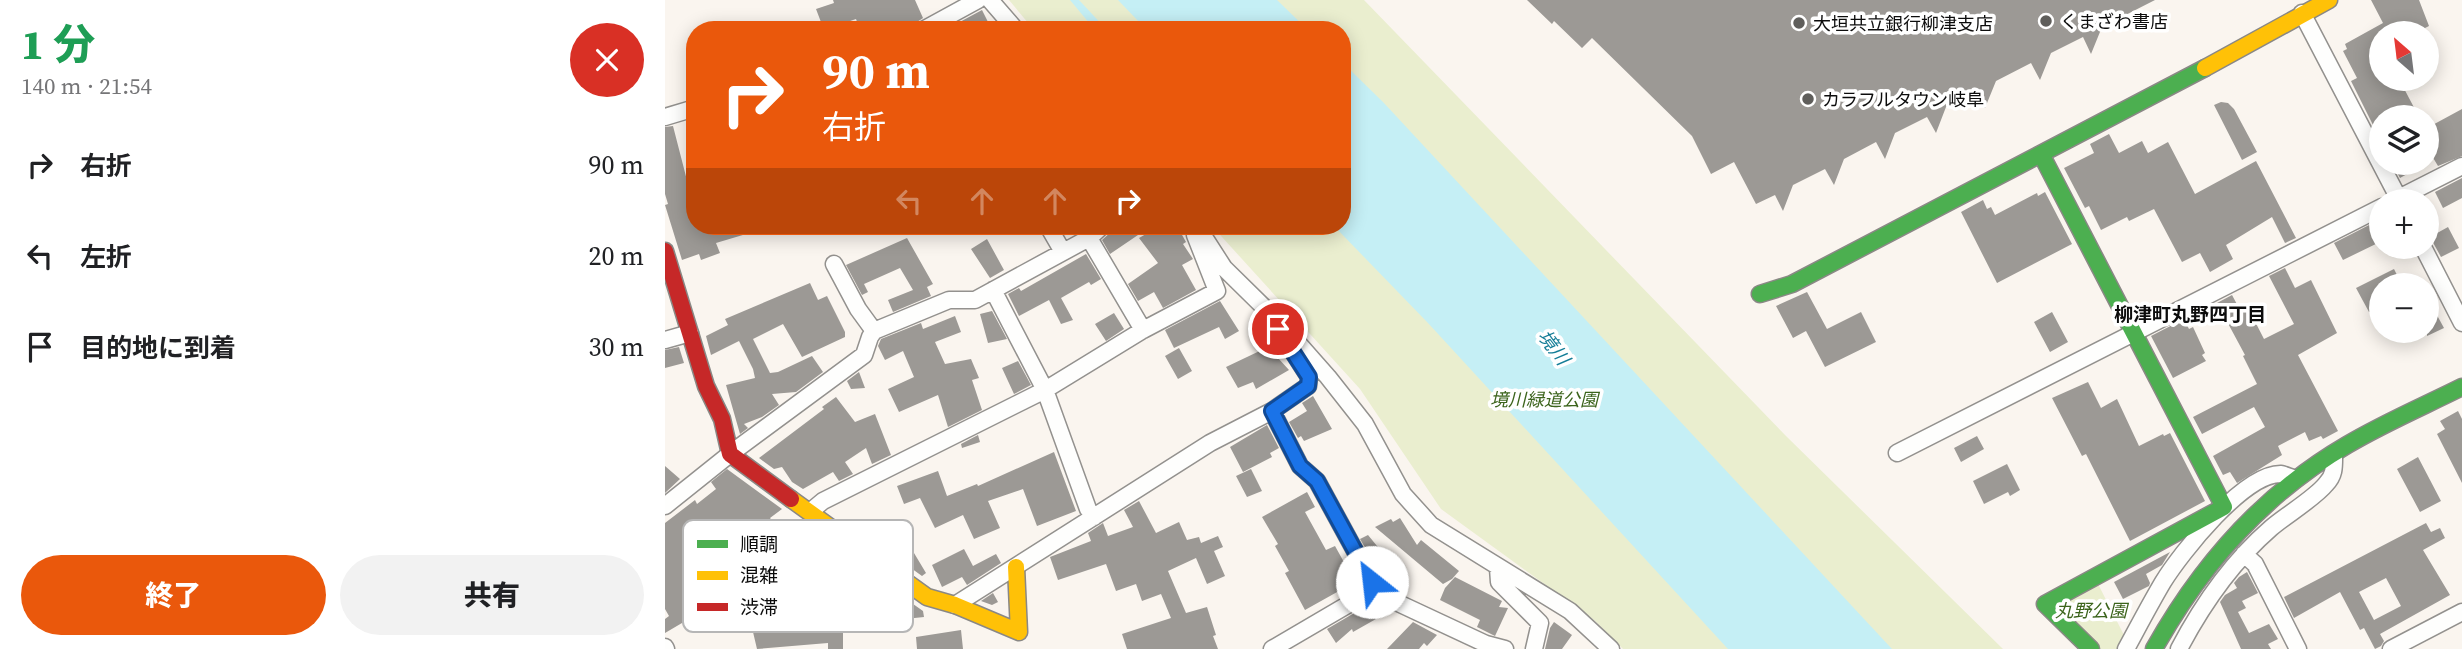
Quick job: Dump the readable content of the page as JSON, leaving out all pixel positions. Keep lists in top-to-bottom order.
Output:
{
  "districts": ["柳津町丸野四丁目"],
  "water": ["境川"],
  "parks": ["境川緑道公園", "丸野公園"],
  "places": ["くまざわ書店", "大垣共立銀行柳津支店", "カラフルタウン岐阜"],
  "legend": ["順調", "混雑", "渋滞"],
  "north": "top left",
  "page": {
    "heading": ["1 分", "140 m · 21:54"],
    "map_buttons": ["+", "−"],
    "turn": ["90 m", "右折"],
    "list": [
      {
        "name": "右折",
        "value": "90 m"
      },
      {
        "name": "左折",
        "value": "20 m"
      },
      {
        "name": "目的地に到着",
        "value": "30 m"
      }
    ],
    "buttons": ["終了", "共有"]
  }
}
